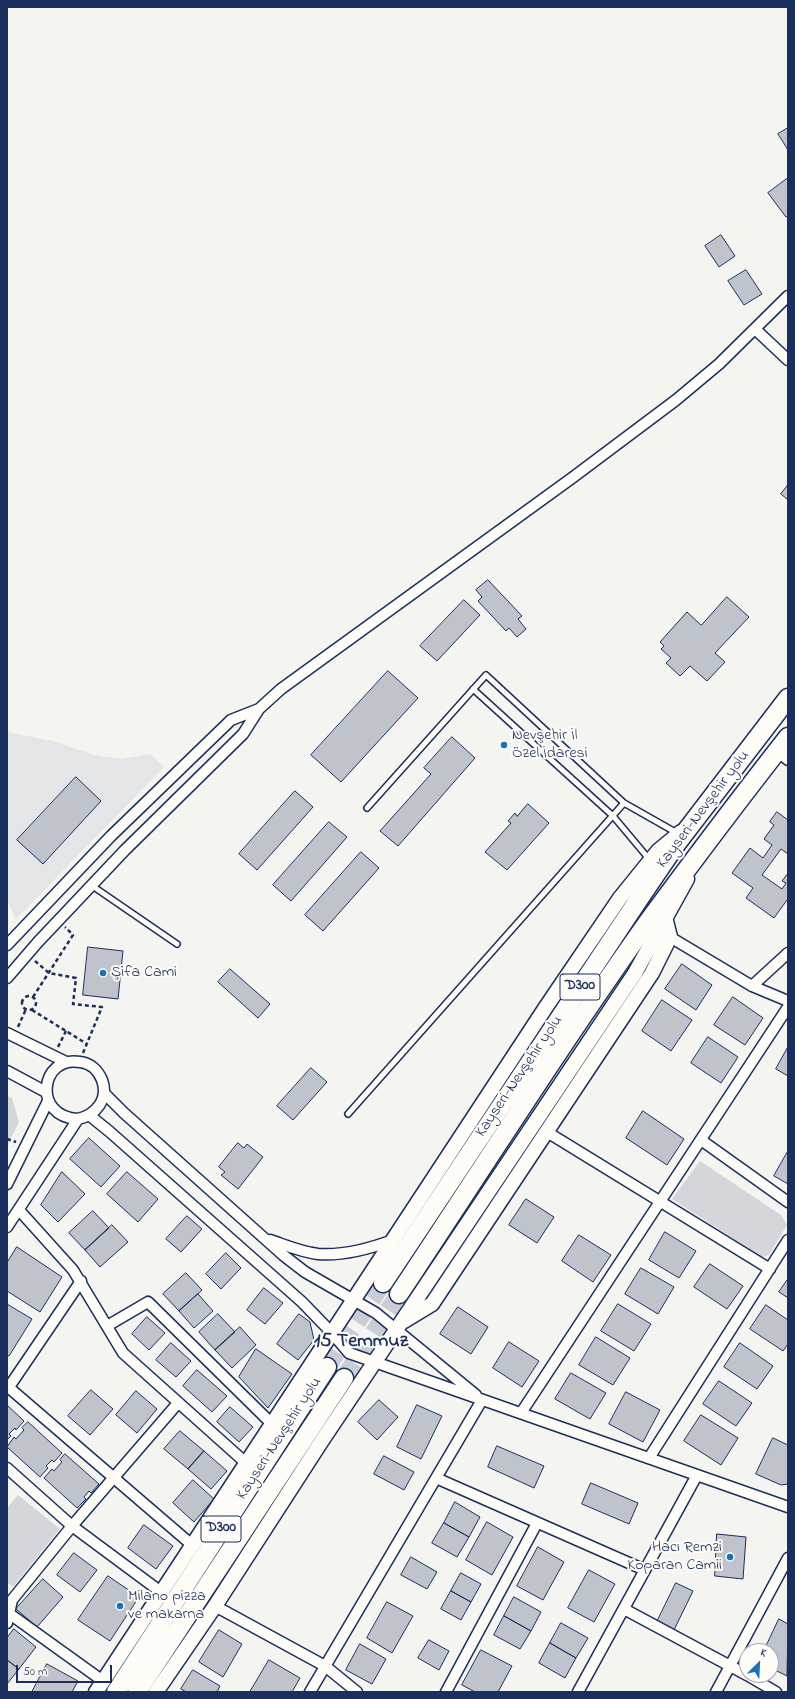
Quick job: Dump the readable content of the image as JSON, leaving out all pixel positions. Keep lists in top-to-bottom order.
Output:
{
  "streets": {
    "highway": ["Kayseri-Nevşehir yolu", "D300"]
  },
  "districts": ["15 Temmuz"],
  "places": [
    "Nevşehir İl Özel İdaresi",
    "Şifa Cami",
    "Hacı Remzi Koparan Camii",
    "Milano pizza ve makarna"
  ],
  "scale_bar": "50 m",
  "north": "top right"
}
